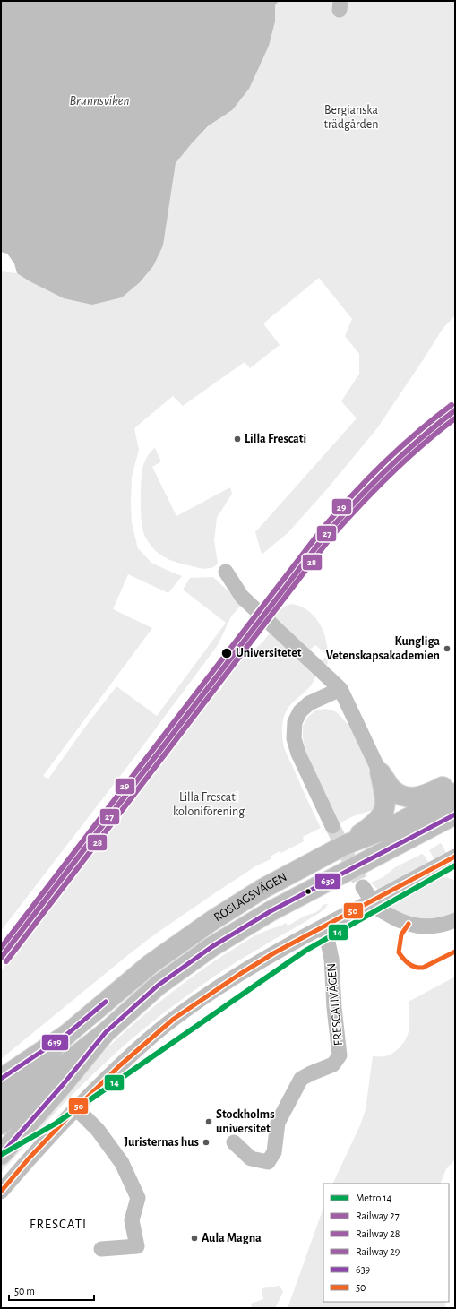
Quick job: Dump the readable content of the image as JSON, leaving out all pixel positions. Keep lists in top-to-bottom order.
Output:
{
  "streets": {
    "main road": ["ROSLAGSVÄGEN"],
    "street": ["FRESCATIVÄGEN"]
  },
  "districts": ["FRESCATI"],
  "water": ["Brunnsviken"],
  "parks": ["Bergianska trädgården", "Lilla Frescati koloniförening"],
  "places": [
    "Lilla Frescati",
    "Kungliga Vetenskapsakademien",
    "Universitetet",
    "Stockholms universitet",
    "Juristernas hus",
    "Aula Magna"
  ],
  "lines": [
    "rail line 29",
    "rail line 27",
    "rail line 28",
    "transit line 639",
    "transit line 50",
    "metro line 14"
  ],
  "legend": [
    "Metro 14",
    "Railway 27",
    "Railway 28",
    "Railway 29",
    "639",
    "50"
  ],
  "scale_bar": "50 m"
}
